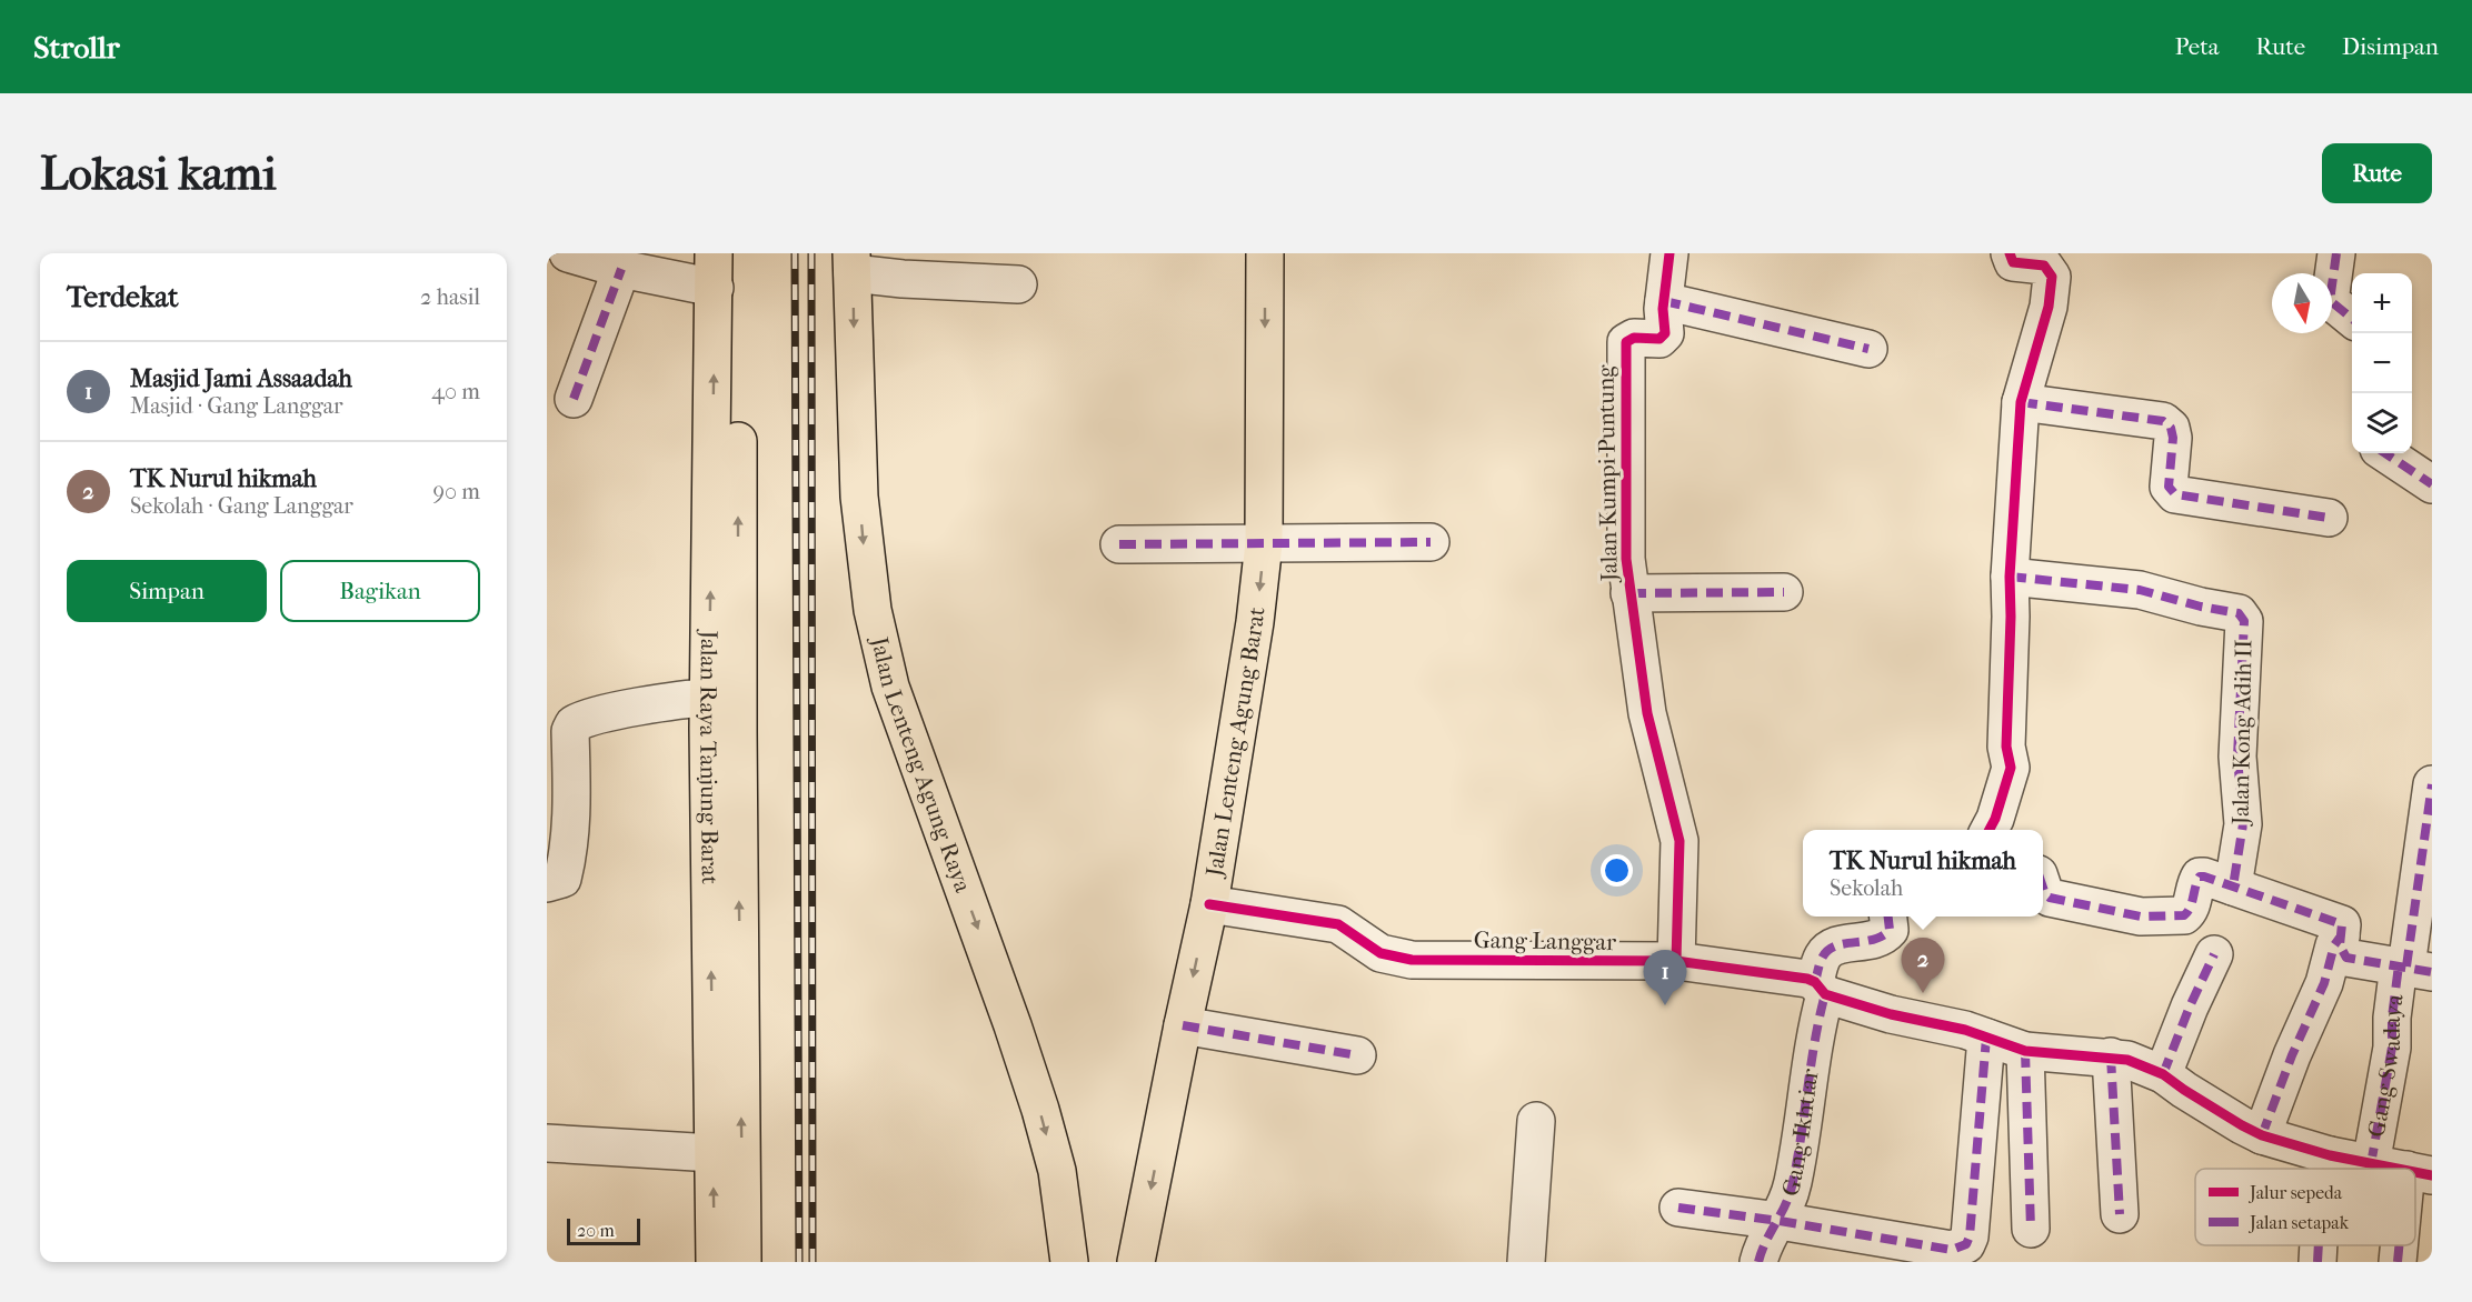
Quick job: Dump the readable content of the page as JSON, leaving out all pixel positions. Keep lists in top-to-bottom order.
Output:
{
  "streets": {
    "main road": ["Jalan Lenteng Agung Barat", "Jalan Raya Tanjung Barat", "Jalan Lenteng Agung Raya"],
    "street": [
      "Jalan Kumpi Puntung",
      "Jalan Kong Adih II",
      "Gang Langgar",
      "Gang Swadaya",
      "Gang Ikhtiar"
    ]
  },
  "crossings": [
    ["Jalan Kumpi Puntung", "Gang Langgar"],
    ["Jalan Lenteng Agung Barat", "Gang Langgar"],
    ["Gang Langgar", "Gang Swadaya"],
    ["Gang Langgar", "Gang Ikhtiar"]
  ],
  "one_way": ["Jalan Lenteng Agung Barat"],
  "legend": ["Jalur sepeda", "Jalan setapak"],
  "scale_bar": "20 m",
  "north": "bottom",
  "page": {
    "header": "Strollr",
    "nav": ["Peta", "Rute", "Disimpan"],
    "buttons": [
      "Rute",
      ["Simpan", "Bagikan"]
    ],
    "title": "Lokasi kami",
    "heading": ["Terdekat", "2 hasil"],
    "map_buttons": ["+", "−"],
    "list": [
      {
        "mark": "1",
        "name": "Masjid Jami Assaadah",
        "note": "Masjid · Gang Langgar",
        "value": "40 m"
      },
      {
        "mark": "2",
        "name": "TK Nurul hikmah",
        "note": "Sekolah · Gang Langgar",
        "value": "90 m"
      }
    ],
    "popup": ["TK Nurul hikmah", "Sekolah"],
    "pins": ["2", "1"],
    "scale": "20 m"
  }
}
